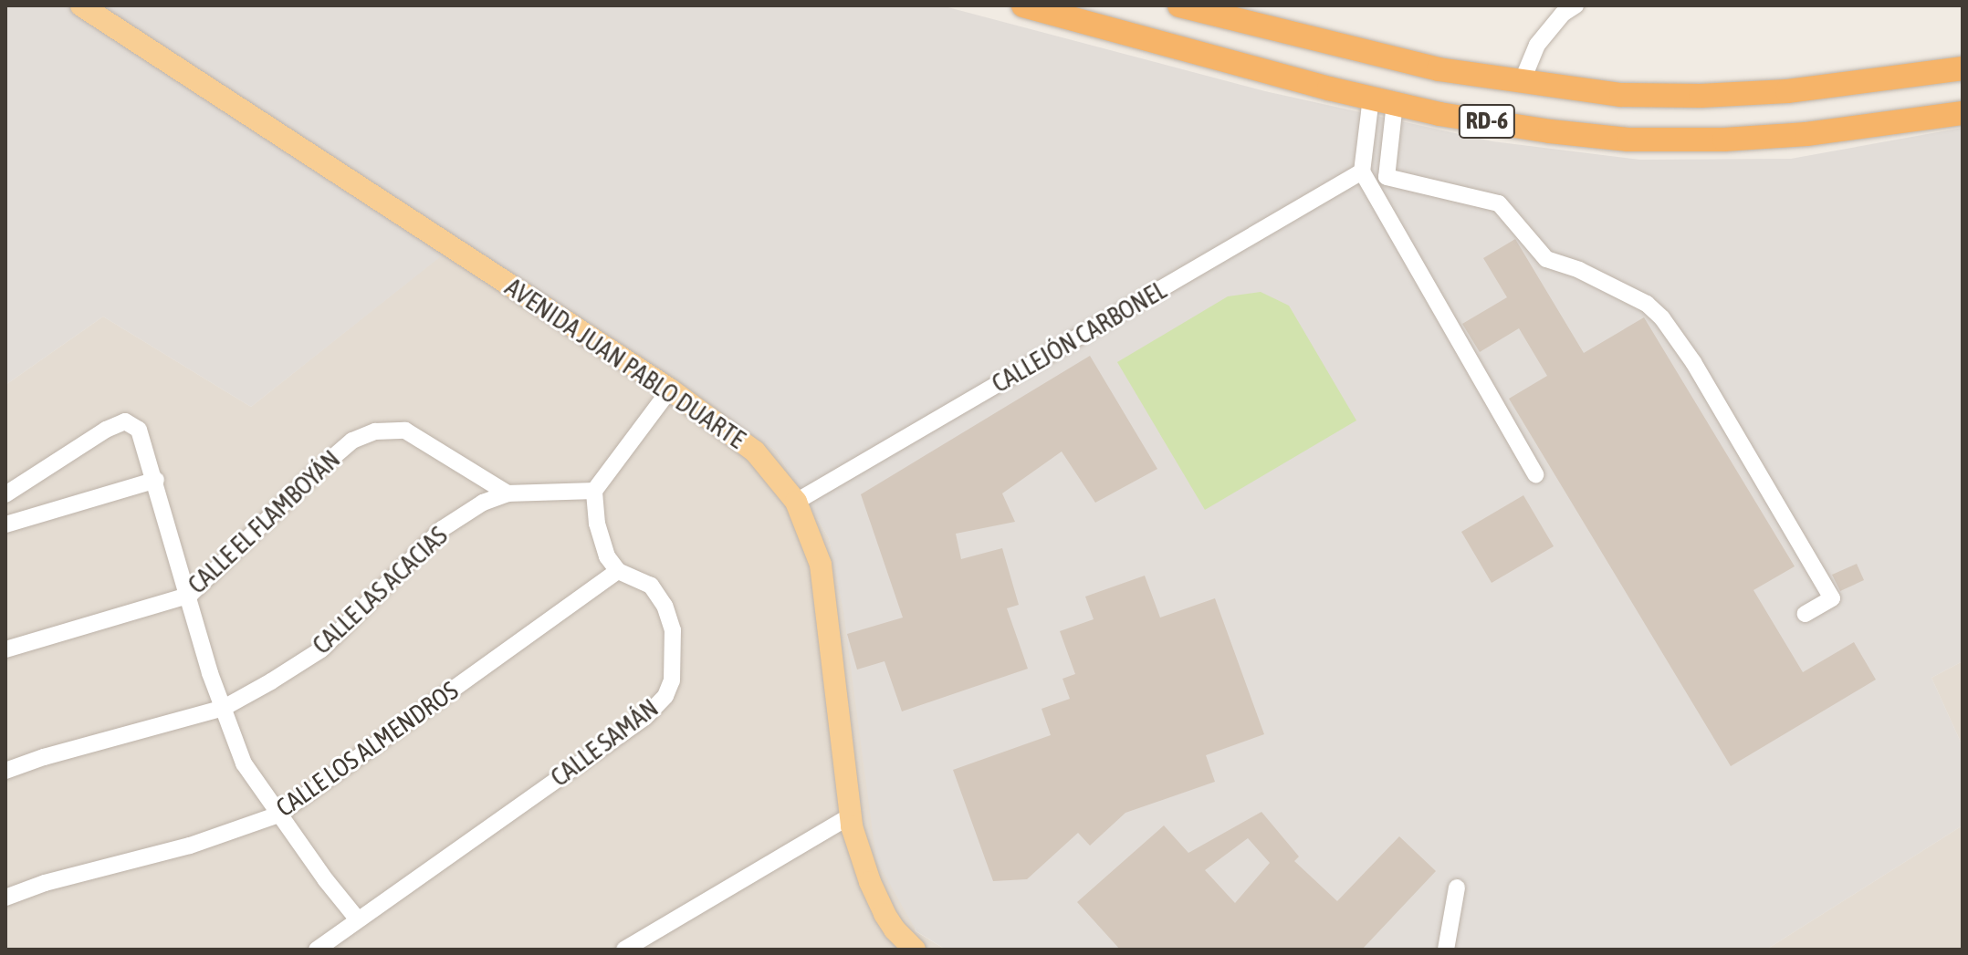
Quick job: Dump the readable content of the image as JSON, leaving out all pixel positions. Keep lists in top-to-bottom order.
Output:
{
  "streets": {
    "highway": ["RD-6"],
    "main road": ["AVENIDA JUAN PABLO DUARTE"],
    "street": [
      "CALLEJÓN CARBONEL",
      "CALLE EL FLAMBOYÁN",
      "CALLE LAS ACACIAS",
      "CALLE SAMÁN",
      "CALLE LOS ALMENDROS"
    ]
  },
  "crossings": [
    ["CALLEJÓN CARBONEL", "AVENIDA JUAN PABLO DUARTE"],
    ["CALLE EL FLAMBOYÁN", "CALLE LAS ACACIAS"],
    ["CALLE SAMÁN", "CALLE LOS ALMENDROS"]
  ]
}
